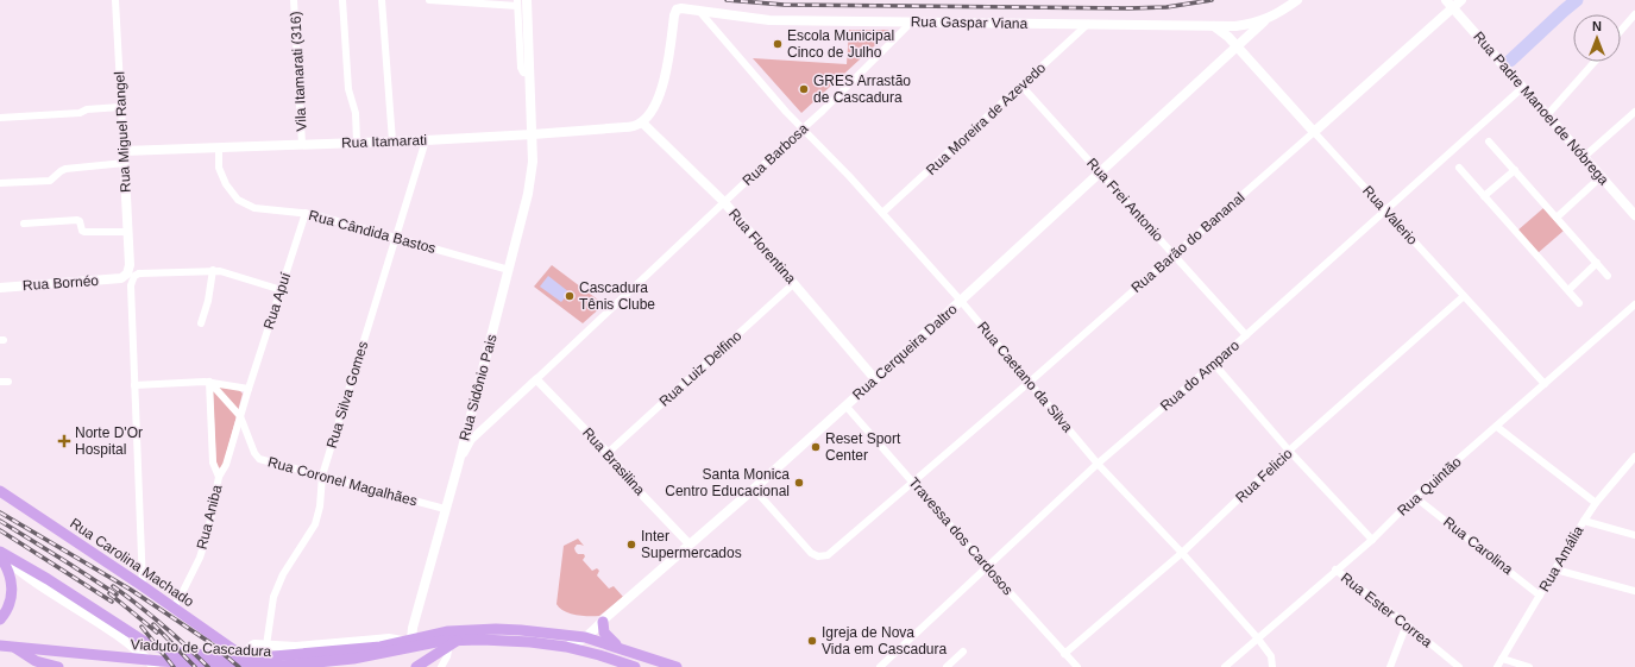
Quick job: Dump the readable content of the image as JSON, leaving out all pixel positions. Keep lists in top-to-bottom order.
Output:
{
  "streets": {
    "main road": [
      "Rua Gaspar Viana",
      "Rua Padre Manoel de Nóbrega",
      "Rua Miguel Rangel",
      "Rua Itamarati",
      "Rua Valerio",
      "Rua Barão do Bananal",
      "Rua Florentina",
      "Rua Bornéo",
      "Rua Cerqueira Daltro",
      "Rua Sidônio Pais",
      "Rua Carolina Machado",
      "Viaduto de Cascadura"
    ],
    "street": [
      "Vila Itamarati (316)",
      "Rua Moreira de Azevedo",
      "Rua Barbosa",
      "Rua Frei Antonio",
      "Rua Cândida Bastos",
      "Rua Apuí",
      "Rua Luiz Delfino",
      "Rua do Amparo",
      "Rua Caetano da Silva",
      "Rua Silva Gomes",
      "Rua Brasilina",
      "Rua Felicio",
      "Rua Coronel Magalhães",
      "Rua Quintão",
      "Rua Aniba",
      "Travessa dos Cardosos",
      "Rua Carolina",
      "Rua Amália",
      "Rua Ester Correa"
    ]
  },
  "crossings": [
    ["Rua Gaspar Viana", "Rua Moreira de Azevedo"],
    ["Rua Gaspar Viana", "Rua Itamarati"],
    ["Rua Gaspar Viana", "Rua Barbosa"],
    ["Rua Gaspar Viana", "Rua Florentina"],
    ["Rua Gaspar Viana", "Rua Cerqueira Daltro"],
    ["Rua Gaspar Viana", "Rua Caetano da Silva"],
    ["Vila Itamarati (316)", "Rua Itamarati"],
    ["Rua Padre Manoel de Nóbrega", "Rua Barão do Bananal"],
    ["Rua Padre Manoel de Nóbrega", "Rua do Amparo"],
    ["Rua Moreira de Azevedo", "Rua Frei Antonio"],
    ["Rua Moreira de Azevedo", "Rua Caetano da Silva"],
    ["Rua Miguel Rangel", "Rua Itamarati"],
    ["Rua Itamarati", "Rua Cândida Bastos"],
    ["Rua Itamarati", "Rua Florentina"],
    ["Rua Itamarati", "Rua Sidônio Pais"],
    ["Rua Itamarati", "Rua Silva Gomes"],
    ["Rua Barbosa", "Rua Florentina"],
    ["Rua Barbosa", "Rua Caetano da Silva"],
    ["Rua Barbosa", "Rua Sidônio Pais"],
    ["Rua Barbosa", "Rua Brasilina"],
    ["Rua Frei Antonio", "Rua Barão do Bananal"],
    ["Rua Frei Antonio", "Rua Cerqueira Daltro"],
    ["Rua Frei Antonio", "Rua do Amparo"],
    ["Rua Valerio", "Rua Barão do Bananal"],
    ["Rua Valerio", "Rua Cerqueira Daltro"],
    ["Rua Valerio", "Rua do Amparo"],
    ["Rua Valerio", "Rua Felicio"],
    ["Rua Valerio", "Rua Quintão"],
    ["Rua Cândida Bastos", "Rua Apuí"],
    ["Rua Cândida Bastos", "Rua Sidônio Pais"],
    ["Rua Cândida Bastos", "Rua Silva Gomes"],
    ["Rua Barão do Bananal", "Rua Cerqueira Daltro"],
    ["Rua Barão do Bananal", "Rua Caetano da Silva"],
    ["Rua Barão do Bananal", "Travessa dos Cardosos"],
    ["Rua Florentina", "Rua Cerqueira Daltro"],
    ["Rua Florentina", "Rua Luiz Delfino"],
    ["Rua Apuí", "Rua Coronel Magalhães"],
    ["Rua Apuí", "Rua Aniba"],
    ["Rua Cerqueira Daltro", "Rua Caetano da Silva"],
    ["Rua Cerqueira Daltro", "Rua Brasilina"],
    ["Rua Cerqueira Daltro", "Travessa dos Cardosos"],
    ["Rua Luiz Delfino", "Rua Brasilina"],
    ["Rua do Amparo", "Rua Caetano da Silva"],
    ["Rua do Amparo", "Travessa dos Cardosos"],
    ["Rua Caetano da Silva", "Rua Felicio"],
    ["Rua Caetano da Silva", "Rua Quintão"],
    ["Rua Sidônio Pais", "Rua Coronel Magalhães"],
    ["Rua Silva Gomes", "Rua Coronel Magalhães"],
    ["Rua Felicio", "Travessa dos Cardosos"],
    ["Rua Coronel Magalhães", "Rua Aniba"],
    ["Rua Quintão", "Rua Carolina"],
    ["Rua Quintão", "Rua Ester Correa"],
    ["Rua Aniba", "Rua Carolina Machado"],
    ["Rua Carolina", "Rua Amália"]
  ],
  "places": {
    "other": [
      "Escola Municipal Cinco de Julho",
      "GRES Arrastão de Cascadura",
      "Cascadura Tênis Clube",
      "Reset Sport Center",
      "Santa Monica Centro Educacional",
      "Inter Supermercados",
      "Igreja de Nova Vida em Cascadura"
    ],
    "health": ["Norte D'Or Hospital"]
  },
  "north": "top"
}
